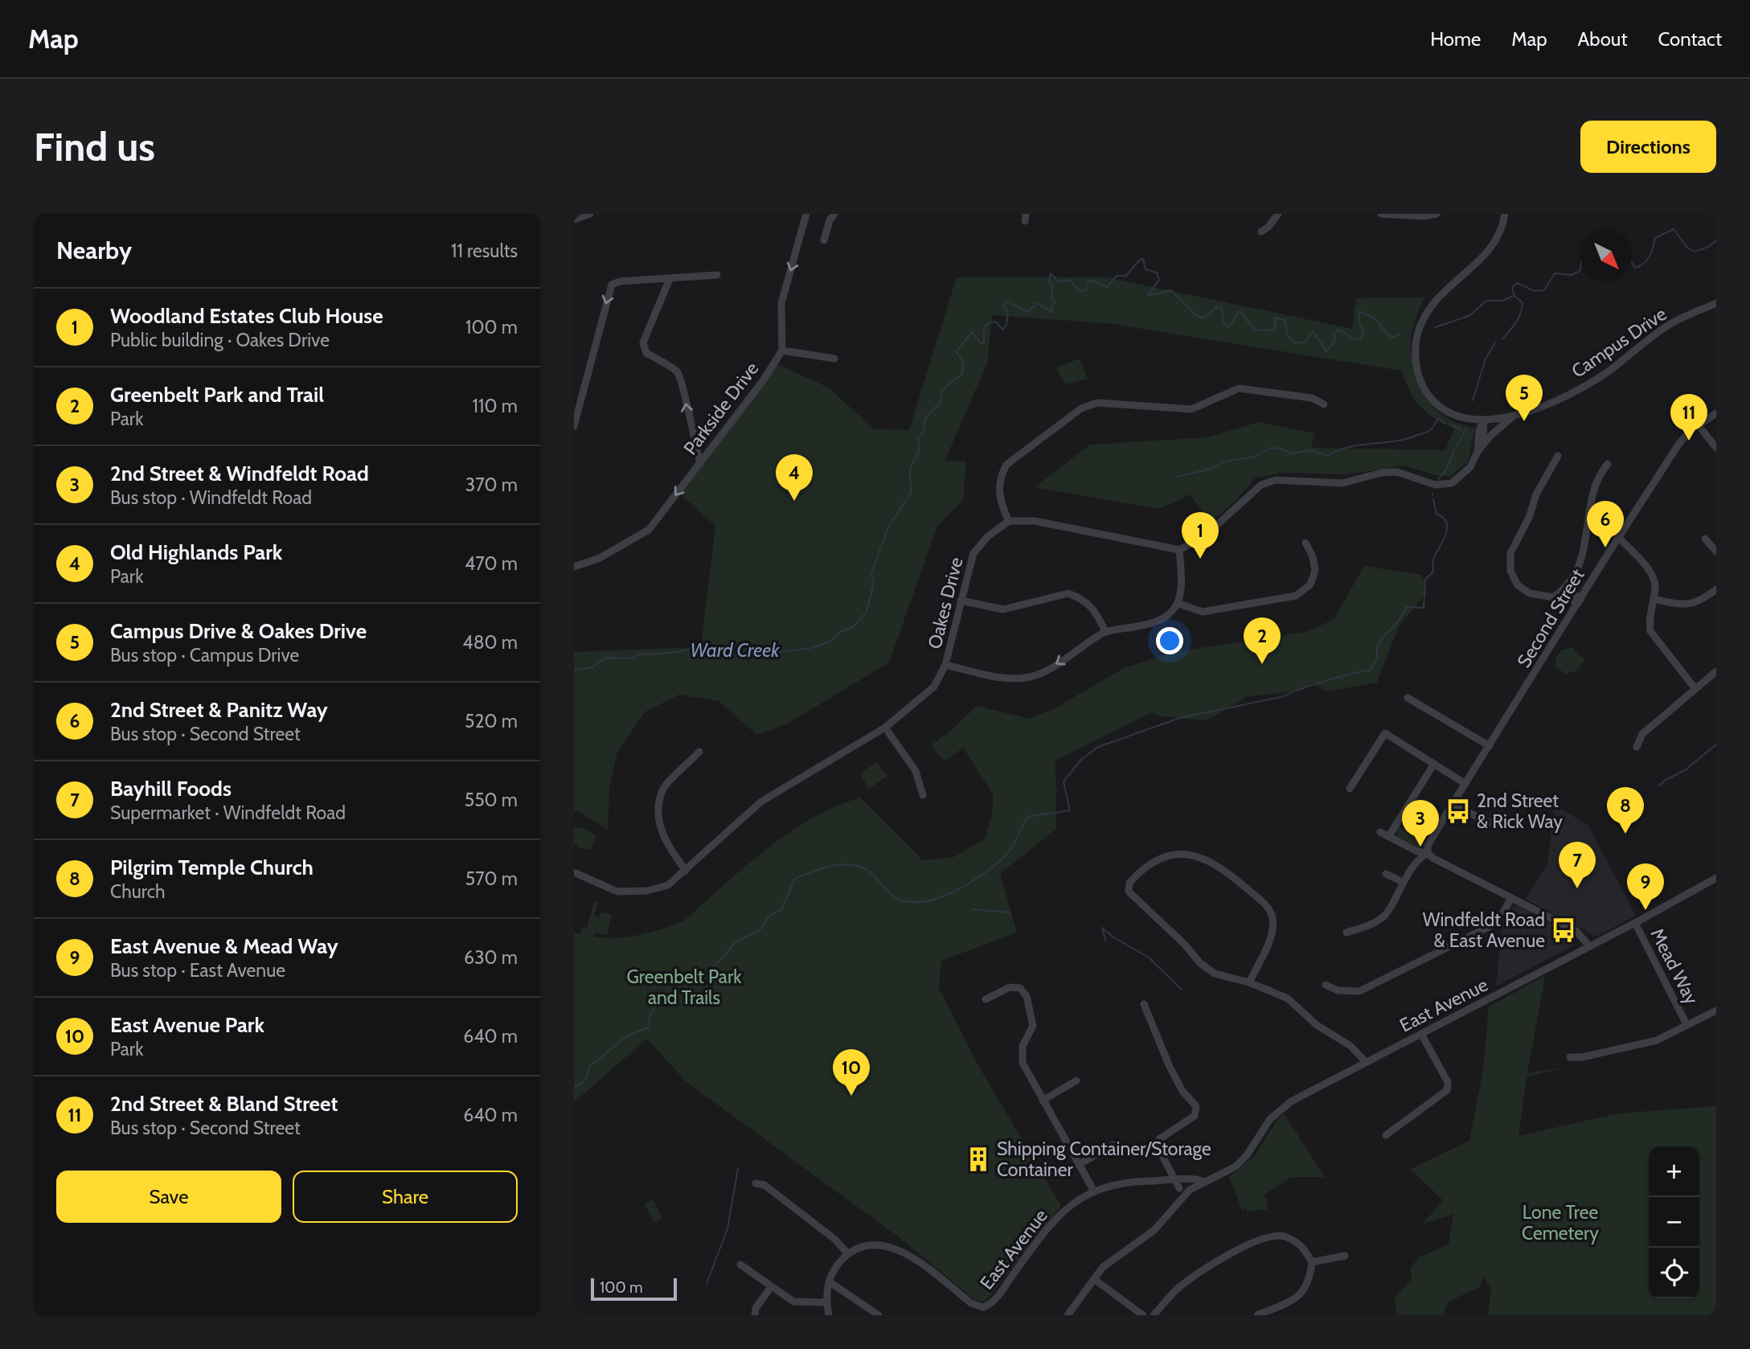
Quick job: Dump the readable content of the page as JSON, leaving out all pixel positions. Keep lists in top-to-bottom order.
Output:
{
  "streets": {
    "street": [
      "Campus Drive",
      "Parkside Drive",
      "Oakes Drive",
      "Second Street",
      "Mead Way",
      "East Avenue"
    ]
  },
  "crossings": [
    ["Mead Way", "East Avenue"]
  ],
  "one_way": ["Parkside Drive"],
  "water": ["Ward Creek"],
  "parks": ["Greenbelt Park and Trails", "Lone Tree Cemetery"],
  "places": {
    "bus stop": ["2nd Street & Rick Way", "Windfeldt Road & East Avenue"],
    "building": ["Shipping Container/Storage Container"]
  },
  "scale_bar": "100 m",
  "north": "bottom right",
  "page": {
    "header": "Map",
    "nav": [
      "Home",
      "Map",
      "About",
      "Contact"
    ],
    "buttons": [
      "Directions",
      ["Save", "Share"]
    ],
    "title": "Find us",
    "heading": ["Nearby", "11 results"],
    "list": [
      {
        "mark": "1",
        "name": "Woodland Estates Club House",
        "note": "Public building · Oakes Drive",
        "value": "100 m"
      },
      {
        "mark": "2",
        "name": "Greenbelt Park and Trail",
        "note": "Park",
        "value": "110 m"
      },
      {
        "mark": "3",
        "name": "2nd Street & Windfeldt Road",
        "note": "Bus stop · Windfeldt Road",
        "value": "370 m"
      },
      {
        "mark": "4",
        "name": "Old Highlands Park",
        "note": "Park",
        "value": "470 m"
      },
      {
        "mark": "5",
        "name": "Campus Drive & Oakes Drive",
        "note": "Bus stop · Campus Drive",
        "value": "480 m"
      },
      {
        "mark": "6",
        "name": "2nd Street & Panitz Way",
        "note": "Bus stop · Second Street",
        "value": "520 m"
      },
      {
        "mark": "7",
        "name": "Bayhill Foods",
        "note": "Supermarket · Windfeldt Road",
        "value": "550 m"
      },
      {
        "mark": "8",
        "name": "Pilgrim Temple Church",
        "note": "Church",
        "value": "570 m"
      },
      {
        "mark": "9",
        "name": "East Avenue & Mead Way",
        "note": "Bus stop · East Avenue",
        "value": "630 m"
      },
      {
        "mark": "10",
        "name": "East Avenue Park",
        "note": "Park",
        "value": "640 m"
      },
      {
        "mark": "11",
        "name": "2nd Street & Bland Street",
        "note": "Bus stop · Second Street",
        "value": "640 m"
      }
    ],
    "pins": [
      "5",
      "11",
      "4",
      "6",
      "1",
      "2",
      "8",
      "3",
      "7",
      "9",
      "10"
    ],
    "map_buttons": ["+", "−"],
    "scale": "100 m"
  }
}
